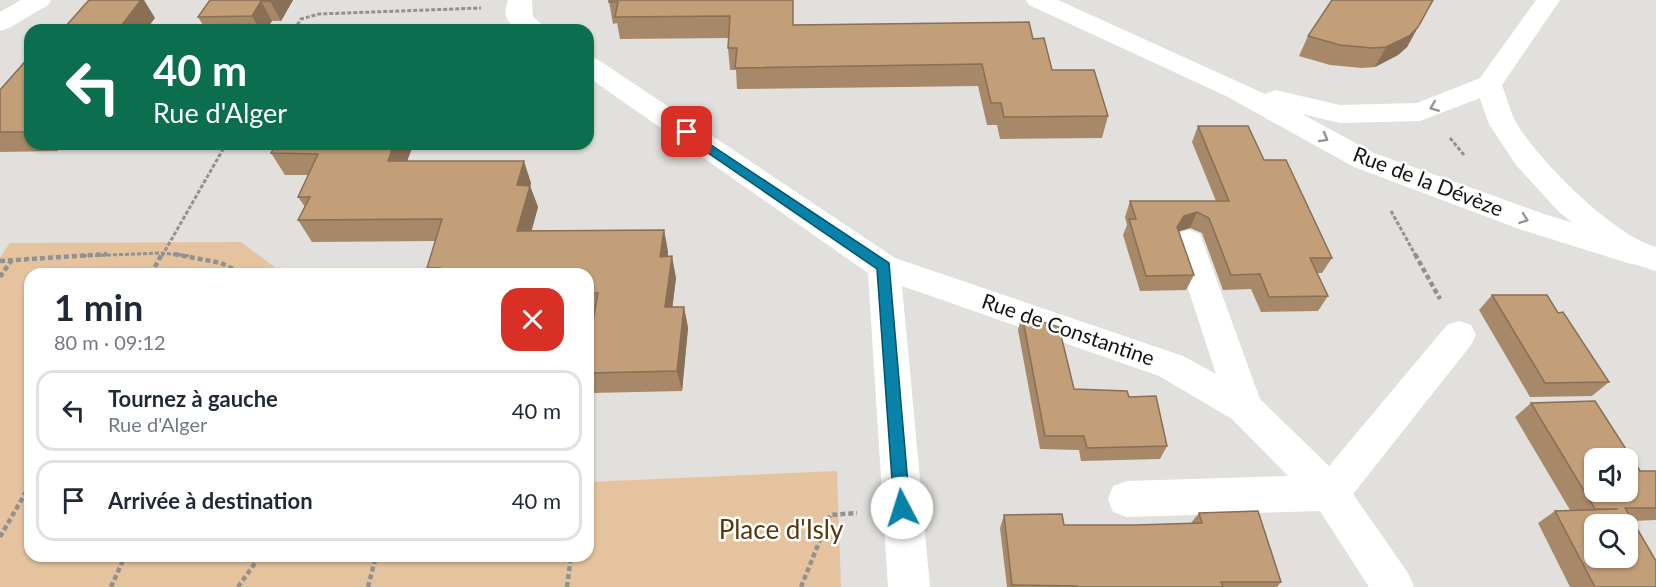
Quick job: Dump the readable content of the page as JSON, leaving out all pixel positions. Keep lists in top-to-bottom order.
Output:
{
  "streets": {
    "street": ["Rue de la Dévèze", "Rue de Constantine"]
  },
  "parks": ["Place d'Isly"],
  "page": {
    "turn": ["40 m", "Rue d'Alger"],
    "heading": ["1 min", "80 m · 09:12"],
    "list": [
      {
        "name": "Tournez à gauche",
        "note": "Rue d'Alger",
        "value": "40 m"
      },
      {
        "name": "Arrivée à destination",
        "value": "40 m"
      }
    ]
  }
}
